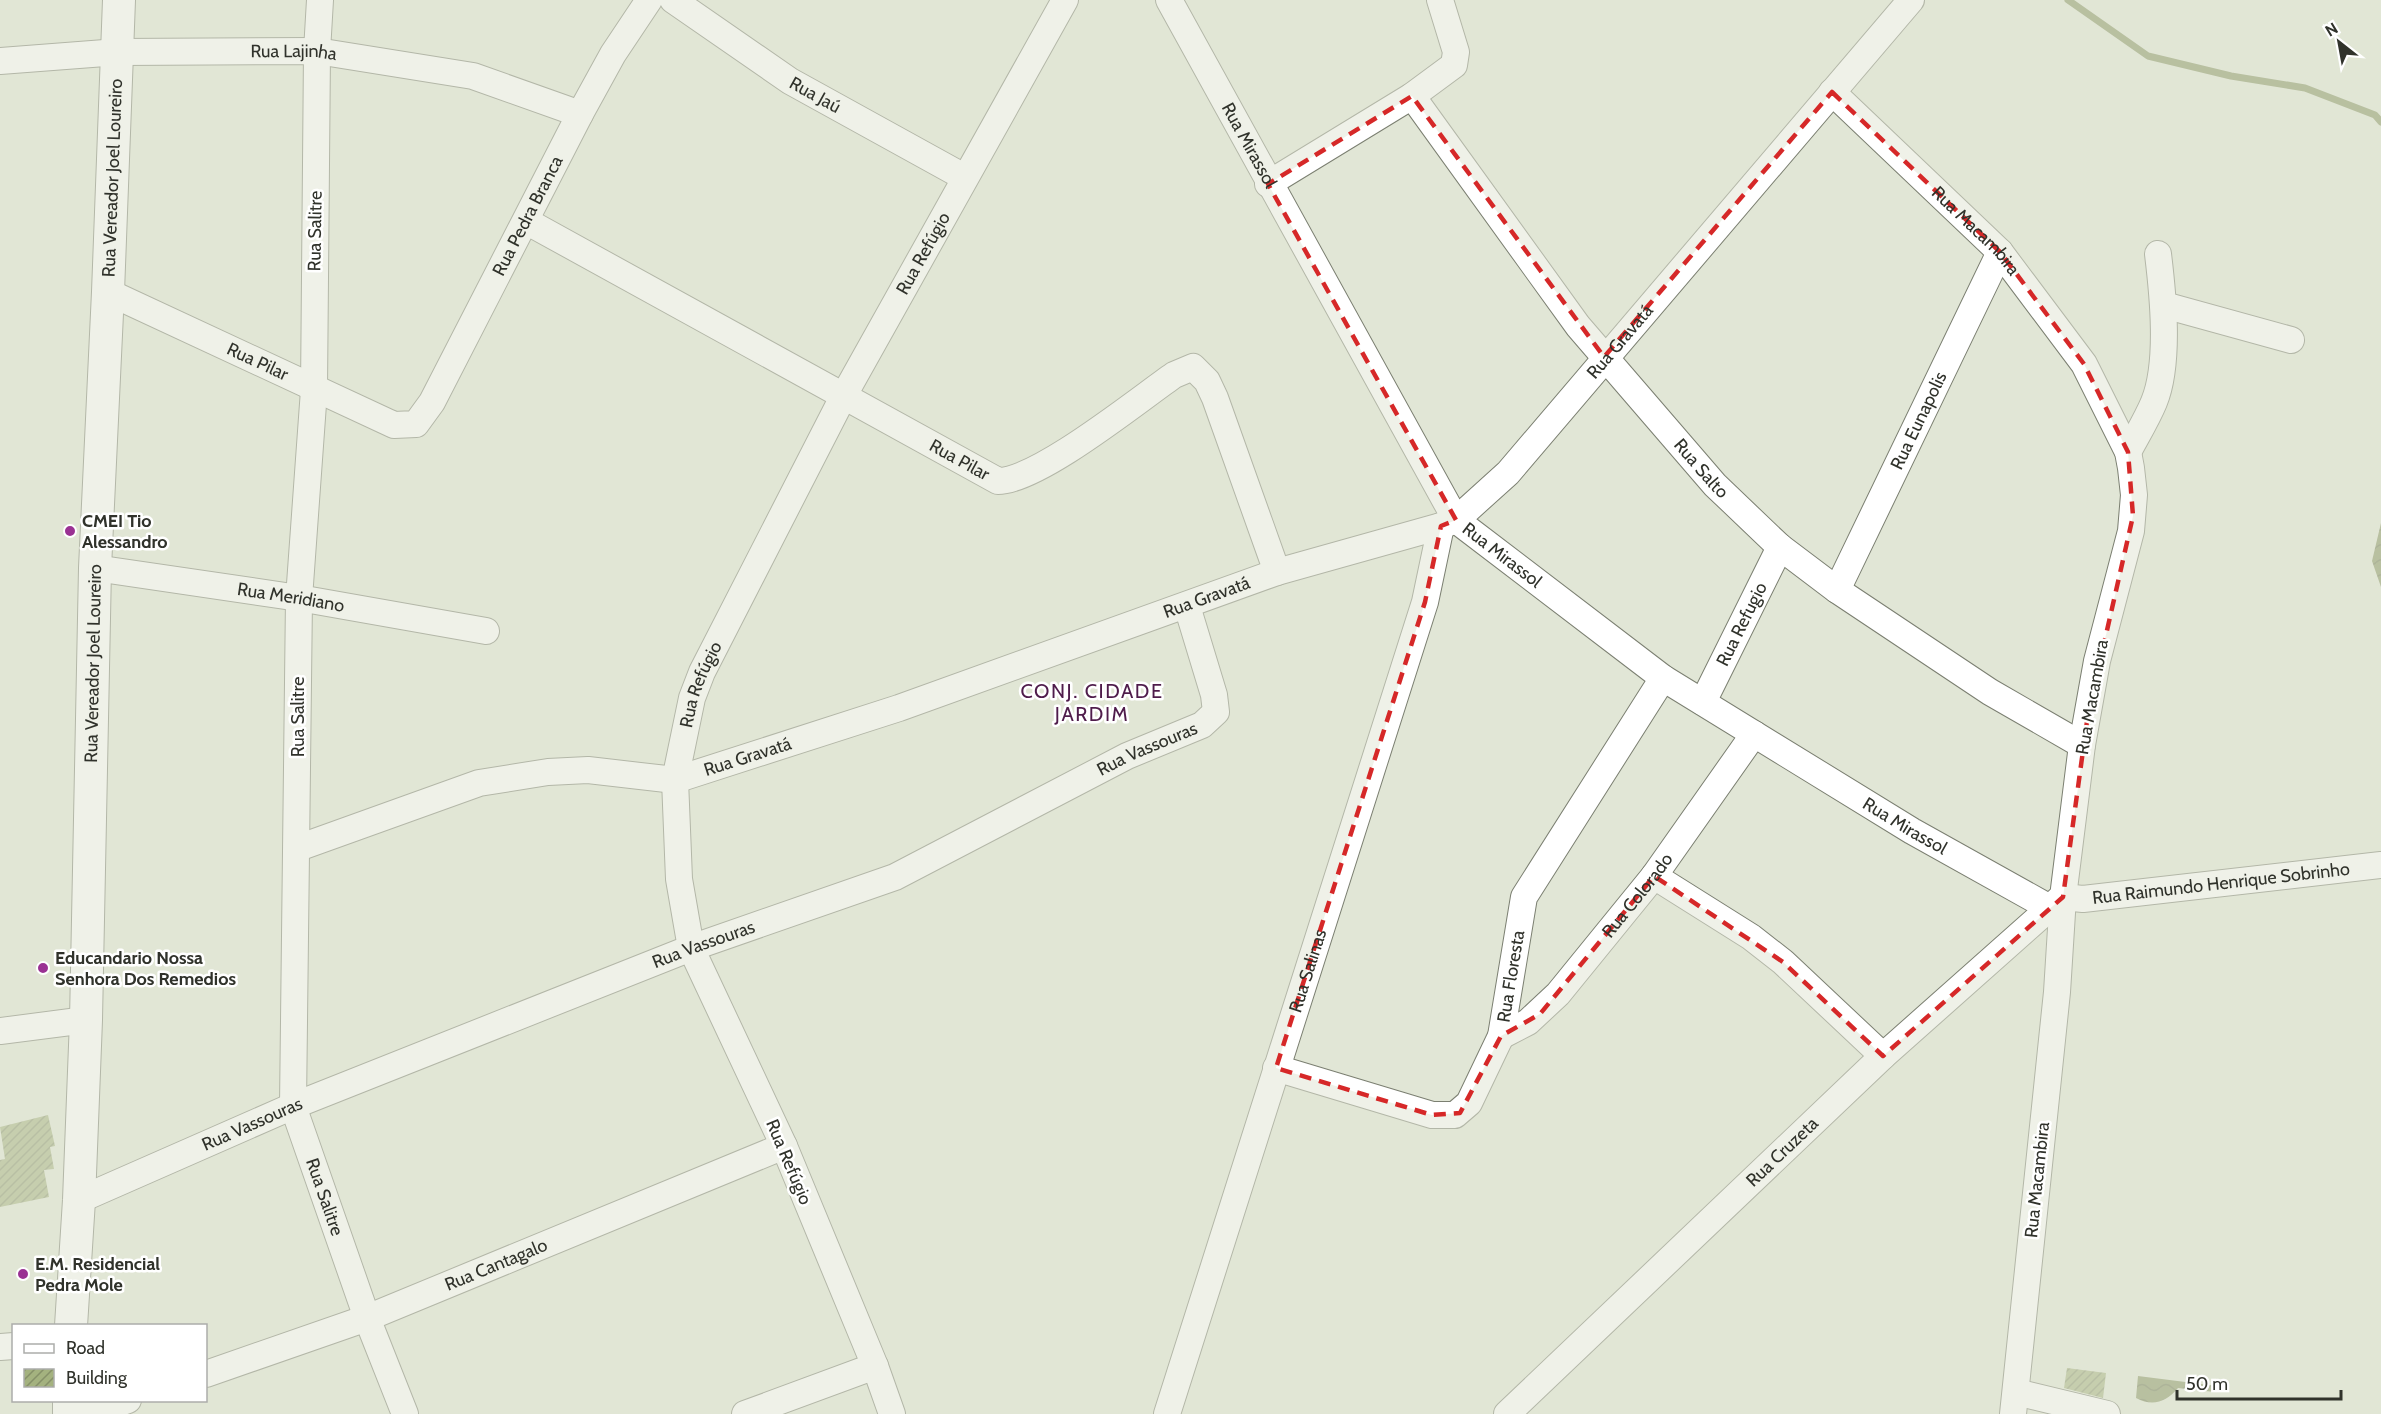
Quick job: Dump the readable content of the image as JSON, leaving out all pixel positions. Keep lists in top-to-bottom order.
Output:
{
  "streets": {
    "street": [
      "Rua Lajinha",
      "Rua Jaú",
      "Rua Mirassol",
      "Rua Vereador Joel Loureiro",
      "Rua Pedra Branca",
      "Rua Salitre",
      "Rua Macambira",
      "Rua Refúgio",
      "Rua Gravatá",
      "Rua Pilar",
      "Rua Eunapolis",
      "Rua Salto",
      "Rua Meridiano",
      "Rua Refugio",
      "Rua Vassouras",
      "Rua Raimundo Henrique Sobrinho",
      "Rua Colorado",
      "Rua Salinas",
      "Rua Floresta",
      "Rua Cruzeta",
      "Rua Cantagalo"
    ]
  },
  "crossings": [
    ["Rua Lajinha", "Rua Vereador Joel Loureiro"],
    ["Rua Lajinha", "Rua Pedra Branca"],
    ["Rua Lajinha", "Rua Salitre"],
    ["Rua Jaú", "Rua Refúgio"],
    ["Rua Mirassol", "Rua Macambira"],
    ["Rua Mirassol", "Rua Gravatá"],
    ["Rua Mirassol", "Rua Refugio"],
    ["Rua Mirassol", "Rua Raimundo Henrique Sobrinho"],
    ["Rua Mirassol", "Rua Colorado"],
    ["Rua Mirassol", "Rua Salinas"],
    ["Rua Mirassol", "Rua Floresta"],
    ["Rua Mirassol", "Rua Cruzeta"],
    ["Rua Vereador Joel Loureiro", "Rua Pilar"],
    ["Rua Vereador Joel Loureiro", "Rua Meridiano"],
    ["Rua Vereador Joel Loureiro", "Rua Vassouras"],
    ["Rua Pedra Branca", "Rua Pilar"],
    ["Rua Salitre", "Rua Gravatá"],
    ["Rua Salitre", "Rua Pilar"],
    ["Rua Salitre", "Rua Meridiano"],
    ["Rua Salitre", "Rua Vassouras"],
    ["Rua Salitre", "Rua Cantagalo"],
    ["Rua Macambira", "Rua Gravatá"],
    ["Rua Macambira", "Rua Eunapolis"],
    ["Rua Macambira", "Rua Salto"],
    ["Rua Macambira", "Rua Raimundo Henrique Sobrinho"],
    ["Rua Macambira", "Rua Cruzeta"],
    ["Rua Refúgio", "Rua Gravatá"],
    ["Rua Refúgio", "Rua Pilar"],
    ["Rua Refúgio", "Rua Vassouras"],
    ["Rua Refúgio", "Rua Cantagalo"],
    ["Rua Gravatá", "Rua Pilar"],
    ["Rua Gravatá", "Rua Salto"],
    ["Rua Gravatá", "Rua Vassouras"],
    ["Rua Gravatá", "Rua Salinas"],
    ["Rua Eunapolis", "Rua Salto"],
    ["Rua Salto", "Rua Refugio"],
    ["Rua Raimundo Henrique Sobrinho", "Rua Cruzeta"],
    ["Rua Colorado", "Rua Floresta"],
    ["Rua Salinas", "Rua Floresta"]
  ],
  "districts": ["CONJ. CIDADE JARDIM"],
  "places": ["CMEI Tio Alessandro", "Educandario Nossa Senhora Dos Remedios", "E.M. Residencial Pedra Mole"],
  "legend": ["Road", "Building"],
  "scale_bar": "50 m",
  "north": "top left"
}
